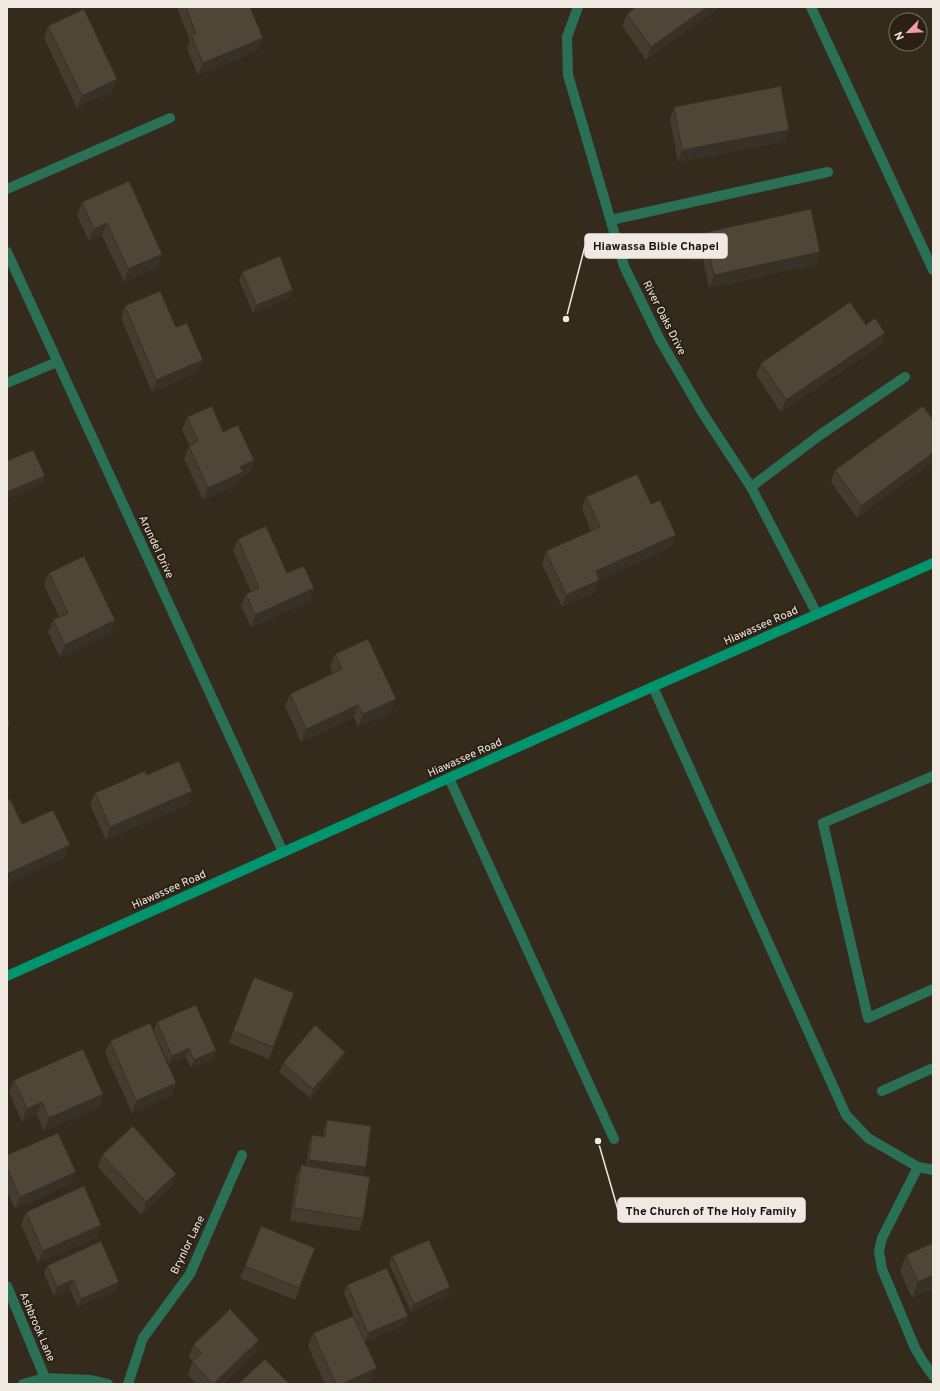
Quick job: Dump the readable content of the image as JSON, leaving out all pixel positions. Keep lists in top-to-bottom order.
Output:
{
  "streets": {
    "main road": ["Hiawassee Road"],
    "street": [
      "River Oaks Drive",
      "Arundel Drive",
      "Brynlor Lane",
      "Ashbrook Lane"
    ]
  },
  "crossings": [
    ["River Oaks Drive", "Hiawassee Road"],
    ["Arundel Drive", "Hiawassee Road"]
  ],
  "places": ["Hiawassa Bible Chapel", "The Church of The Holy Family"],
  "north": "bottom left"
}
